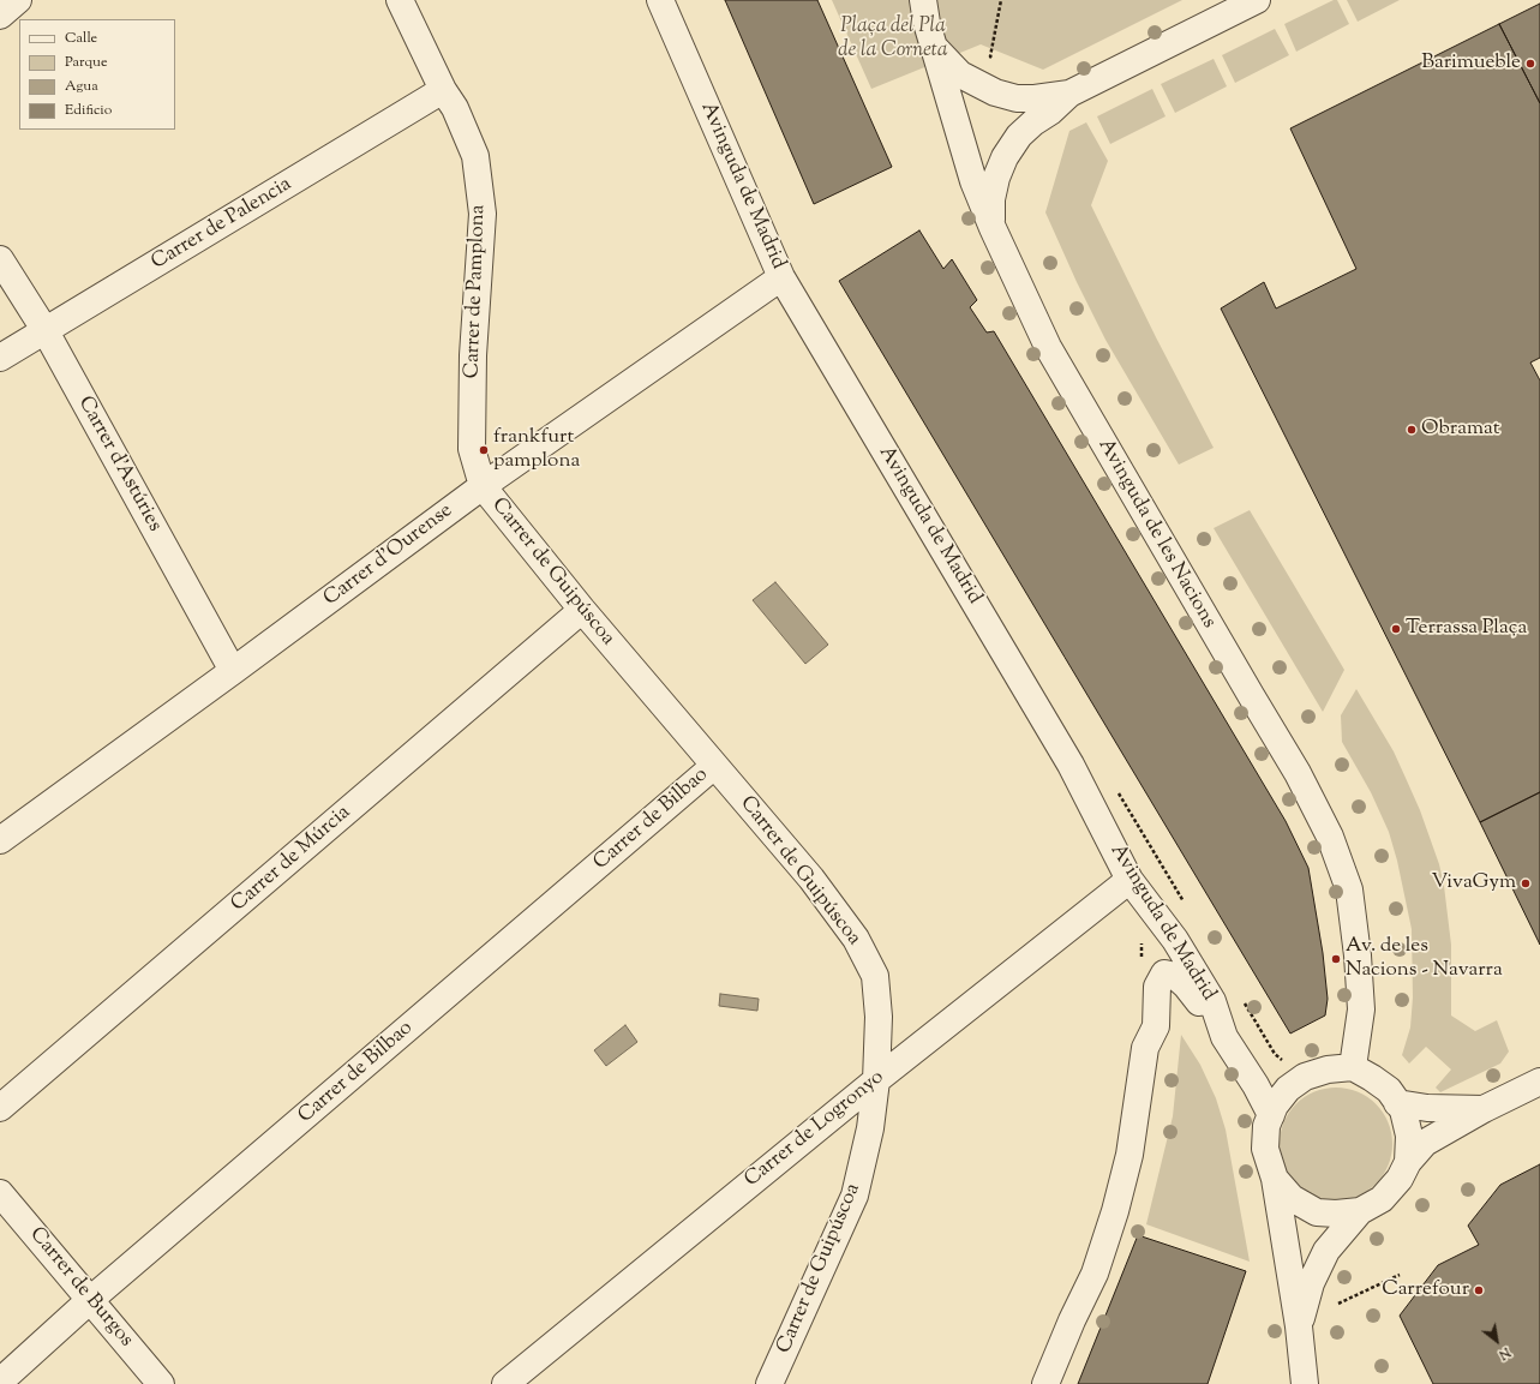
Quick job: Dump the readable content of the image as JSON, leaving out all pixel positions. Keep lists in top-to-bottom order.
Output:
{
  "streets": {
    "street": [
      "Avinguda de Madrid",
      "Carrer de Palencia",
      "Carrer de Pamplona",
      "Carrer d'Astúries",
      "Avinguda de les Nacions",
      "Carrer d'Ourense",
      "Carrer de Guipúscoa",
      "Carrer de Bilbao",
      "Carrer de Múrcia",
      "Carrer de Logronyo",
      "Carrer de Burgos"
    ]
  },
  "crossings": [
    ["Avinguda de Madrid", "Avinguda de les Nacions"],
    ["Avinguda de Madrid", "Carrer d'Ourense"],
    ["Avinguda de Madrid", "Carrer de Logronyo"],
    ["Carrer de Palencia", "Carrer de Pamplona"],
    ["Carrer de Palencia", "Carrer d'Astúries"],
    ["Carrer de Pamplona", "Carrer d'Ourense"],
    ["Carrer de Pamplona", "Carrer de Guipúscoa"],
    ["Carrer d'Astúries", "Carrer d'Ourense"],
    ["Carrer d'Ourense", "Carrer de Guipúscoa"],
    ["Carrer de Guipúscoa", "Carrer de Bilbao"],
    ["Carrer de Guipúscoa", "Carrer de Múrcia"],
    ["Carrer de Guipúscoa", "Carrer de Logronyo"],
    ["Carrer de Bilbao", "Carrer de Burgos"]
  ],
  "parks": ["Plaça del Pla de la Corneta"],
  "places": [
    "Barimueble",
    "Obramat",
    "frankfurt pamplona",
    "Terrassa Plaça",
    "VivaGym",
    "Av. de les Nacions - Navarra",
    "Carrefour"
  ],
  "legend": [
    "Calle",
    "Parque",
    "Agua",
    "Edificio"
  ],
  "north": "bottom right"
}
